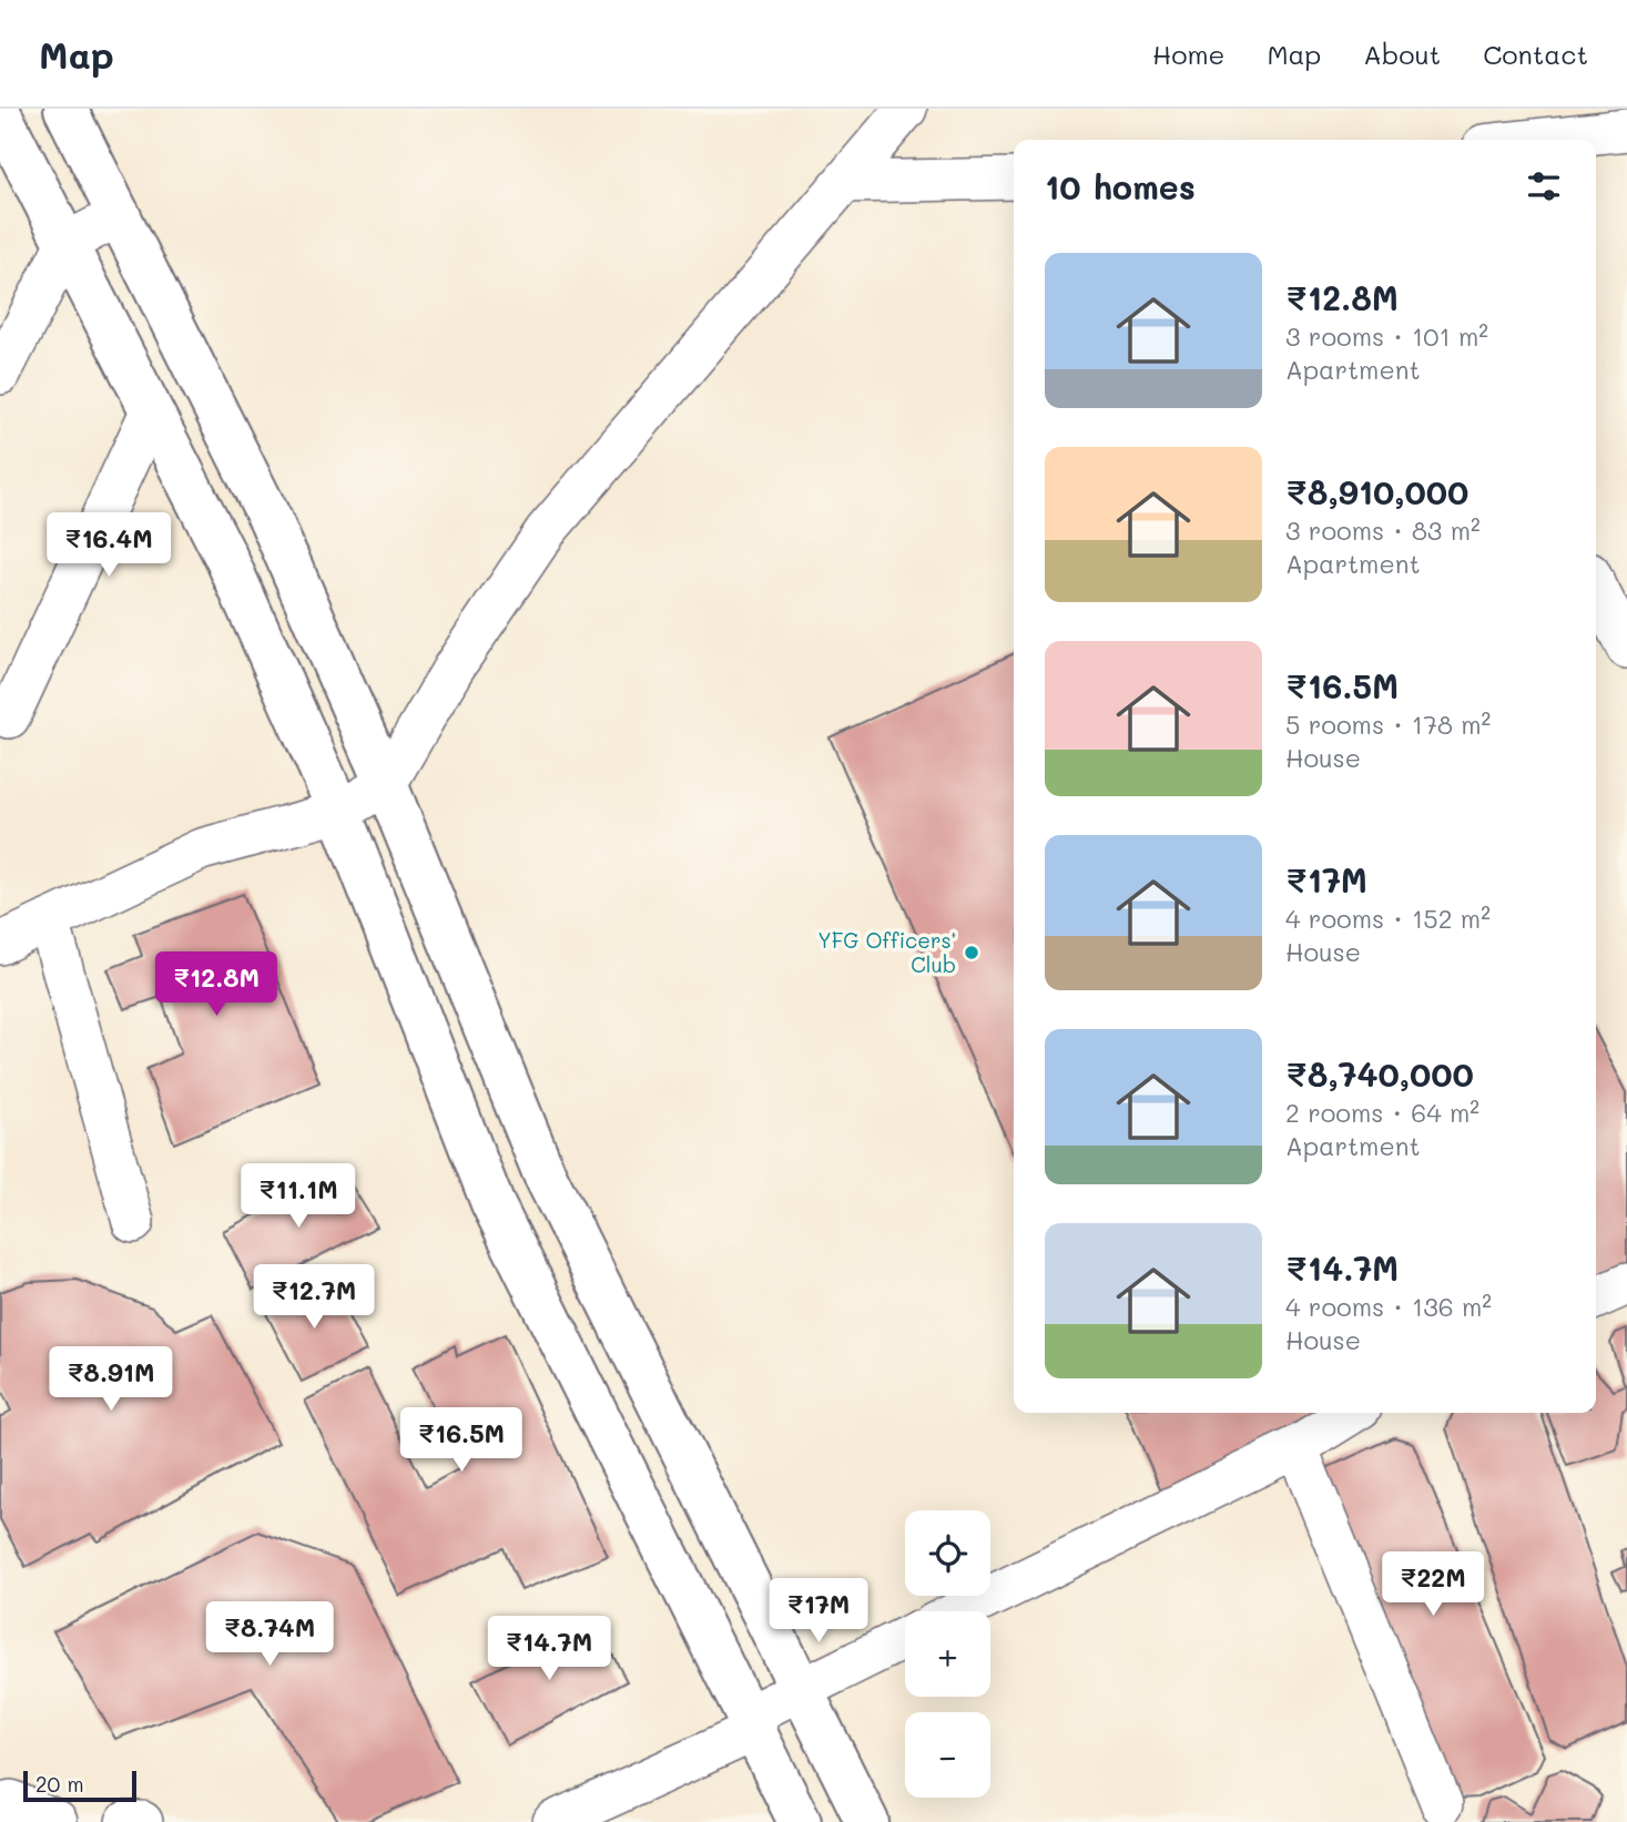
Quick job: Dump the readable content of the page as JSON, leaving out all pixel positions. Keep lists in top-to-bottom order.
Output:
{
  "places": ["YFG Officers' Club"],
  "scale_bar": "20 m",
  "page": {
    "header": "Map",
    "nav": [
      "Home",
      "Map",
      "About",
      "Contact"
    ],
    "heading": "10 homes",
    "list": [
      {
        "name": "₹12.8M",
        "note": "3 rooms · 101 m² · Apartment"
      },
      {
        "name": "₹8,910,000",
        "note": "3 rooms · 83 m² · Apartment"
      },
      {
        "name": "₹16.5M",
        "note": "5 rooms · 178 m² · House"
      },
      {
        "name": "₹17M",
        "note": "4 rooms · 152 m² · House"
      },
      {
        "name": "₹8,740,000",
        "note": "2 rooms · 64 m² · Apartment"
      },
      {
        "name": "₹14.7M",
        "note": "4 rooms · 136 m² · House"
      }
    ],
    "price": [
      "₹16.4M",
      "₹12.8M",
      "₹11.1M",
      "₹12.7M",
      "₹8.91M",
      "₹16.5M",
      "₹22M",
      "₹17M",
      "₹8.74M",
      "₹14.7M"
    ],
    "map_buttons": ["+", "−"],
    "scale": "20 m"
  }
}
